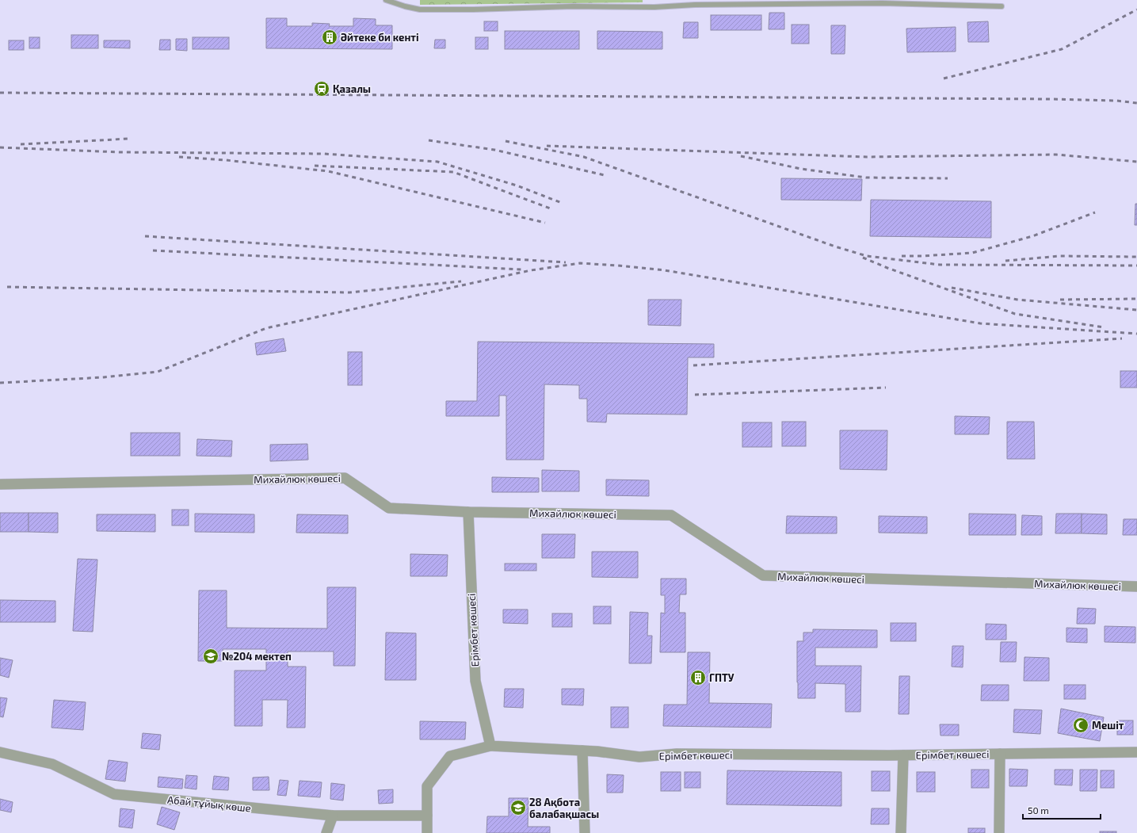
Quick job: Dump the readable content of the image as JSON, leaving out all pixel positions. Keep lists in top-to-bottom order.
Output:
{
  "streets": {
    "street": ["Михайлюк көшесі", "Ерімбет көшесі", "Абай тұйық көше"]
  },
  "crossings": [
    ["Михайлюк көшесі", "Ерімбет көшесі"]
  ],
  "places": {
    "building": ["Әйтеке би кенті", "ГПТУ"],
    "station": ["Қазалы"],
    "school or university": ["№204 мектеп", "28 Ақбота балабақшасы"],
    "mosque": ["Мешіт"]
  },
  "scale_bar": "50 m"
}
